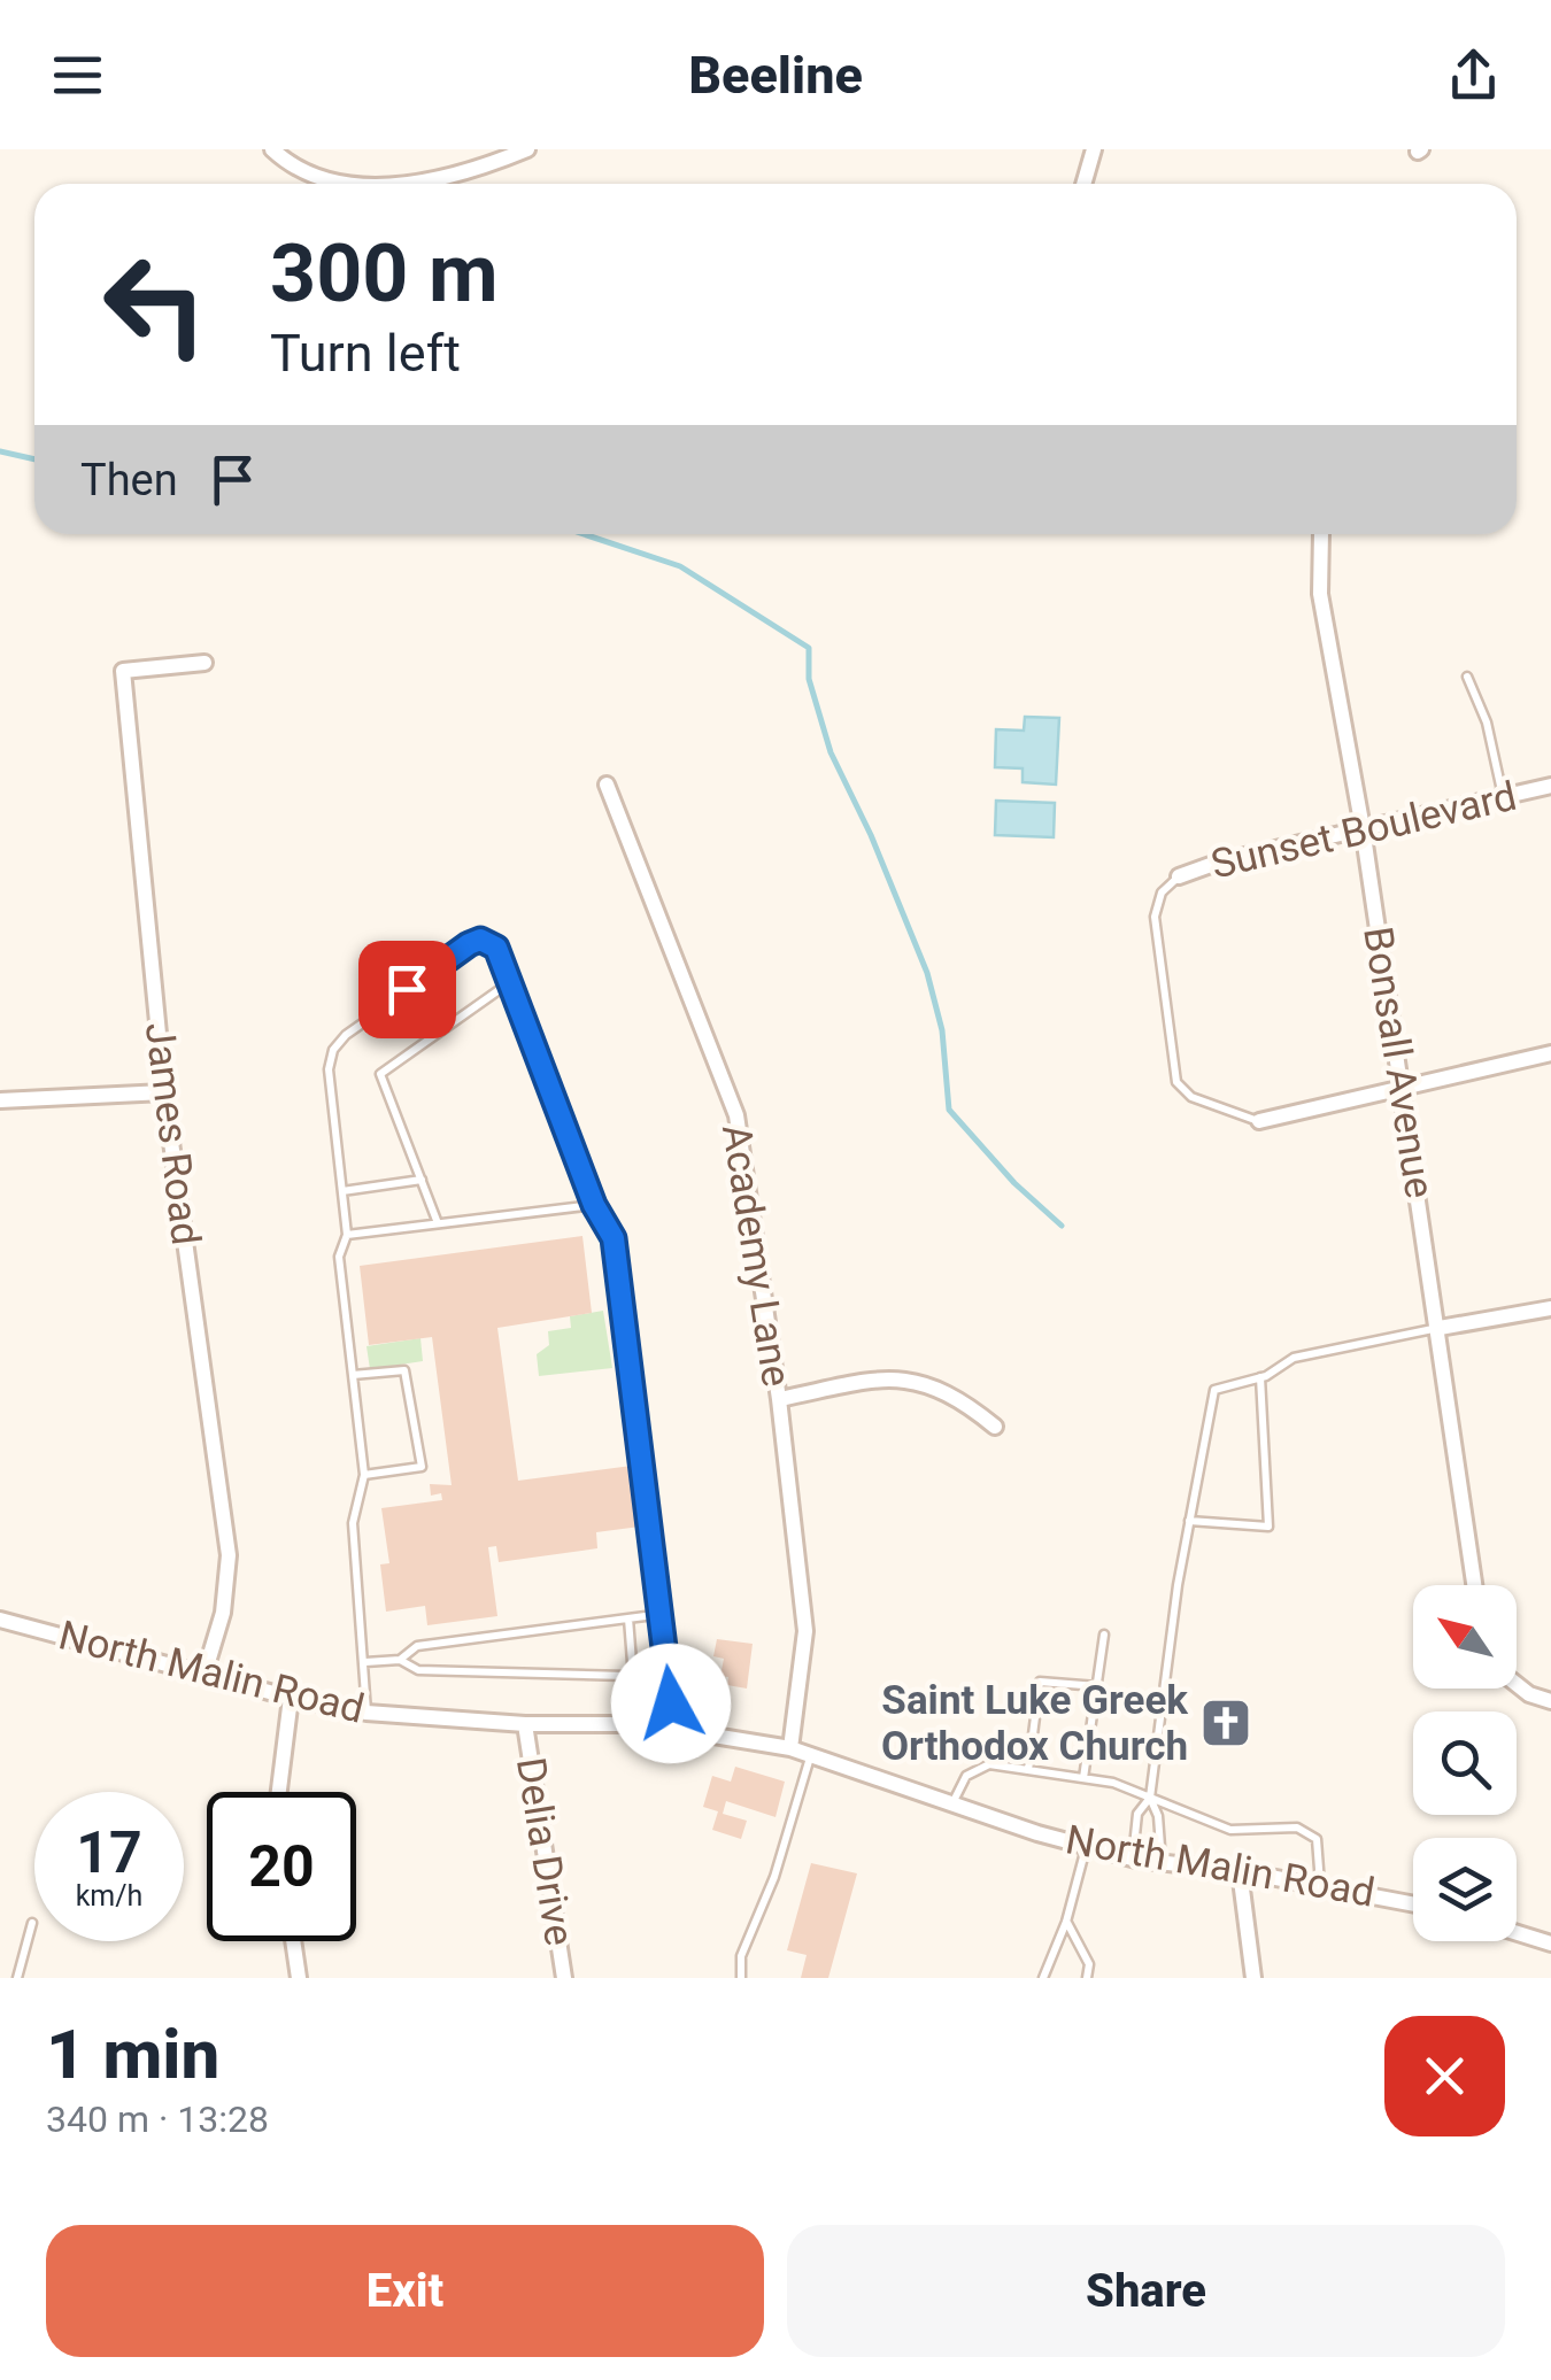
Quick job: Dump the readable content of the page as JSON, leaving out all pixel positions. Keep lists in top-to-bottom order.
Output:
{
  "streets": {
    "street": [
      "Sunset Boulevard",
      "Bonsall Avenue",
      "James Road",
      "Academy Lane",
      "North Malin Road",
      "Delia Drive"
    ]
  },
  "crossings": [
    ["Sunset Boulevard", "Bonsall Avenue"],
    ["James Road", "North Malin Road"],
    ["Academy Lane", "North Malin Road"],
    ["North Malin Road", "Delia Drive"]
  ],
  "places": {
    "church": ["Saint Luke Greek Orthodox Church"]
  },
  "north": "top left",
  "page": {
    "header": "Beeline",
    "turn": ["300 m", "Turn left"],
    "then": "Then",
    "speed": "17 km/h",
    "limit": "20",
    "heading": ["1 min", "340 m · 13:28"],
    "buttons": ["Exit", "Share"]
  }
}
